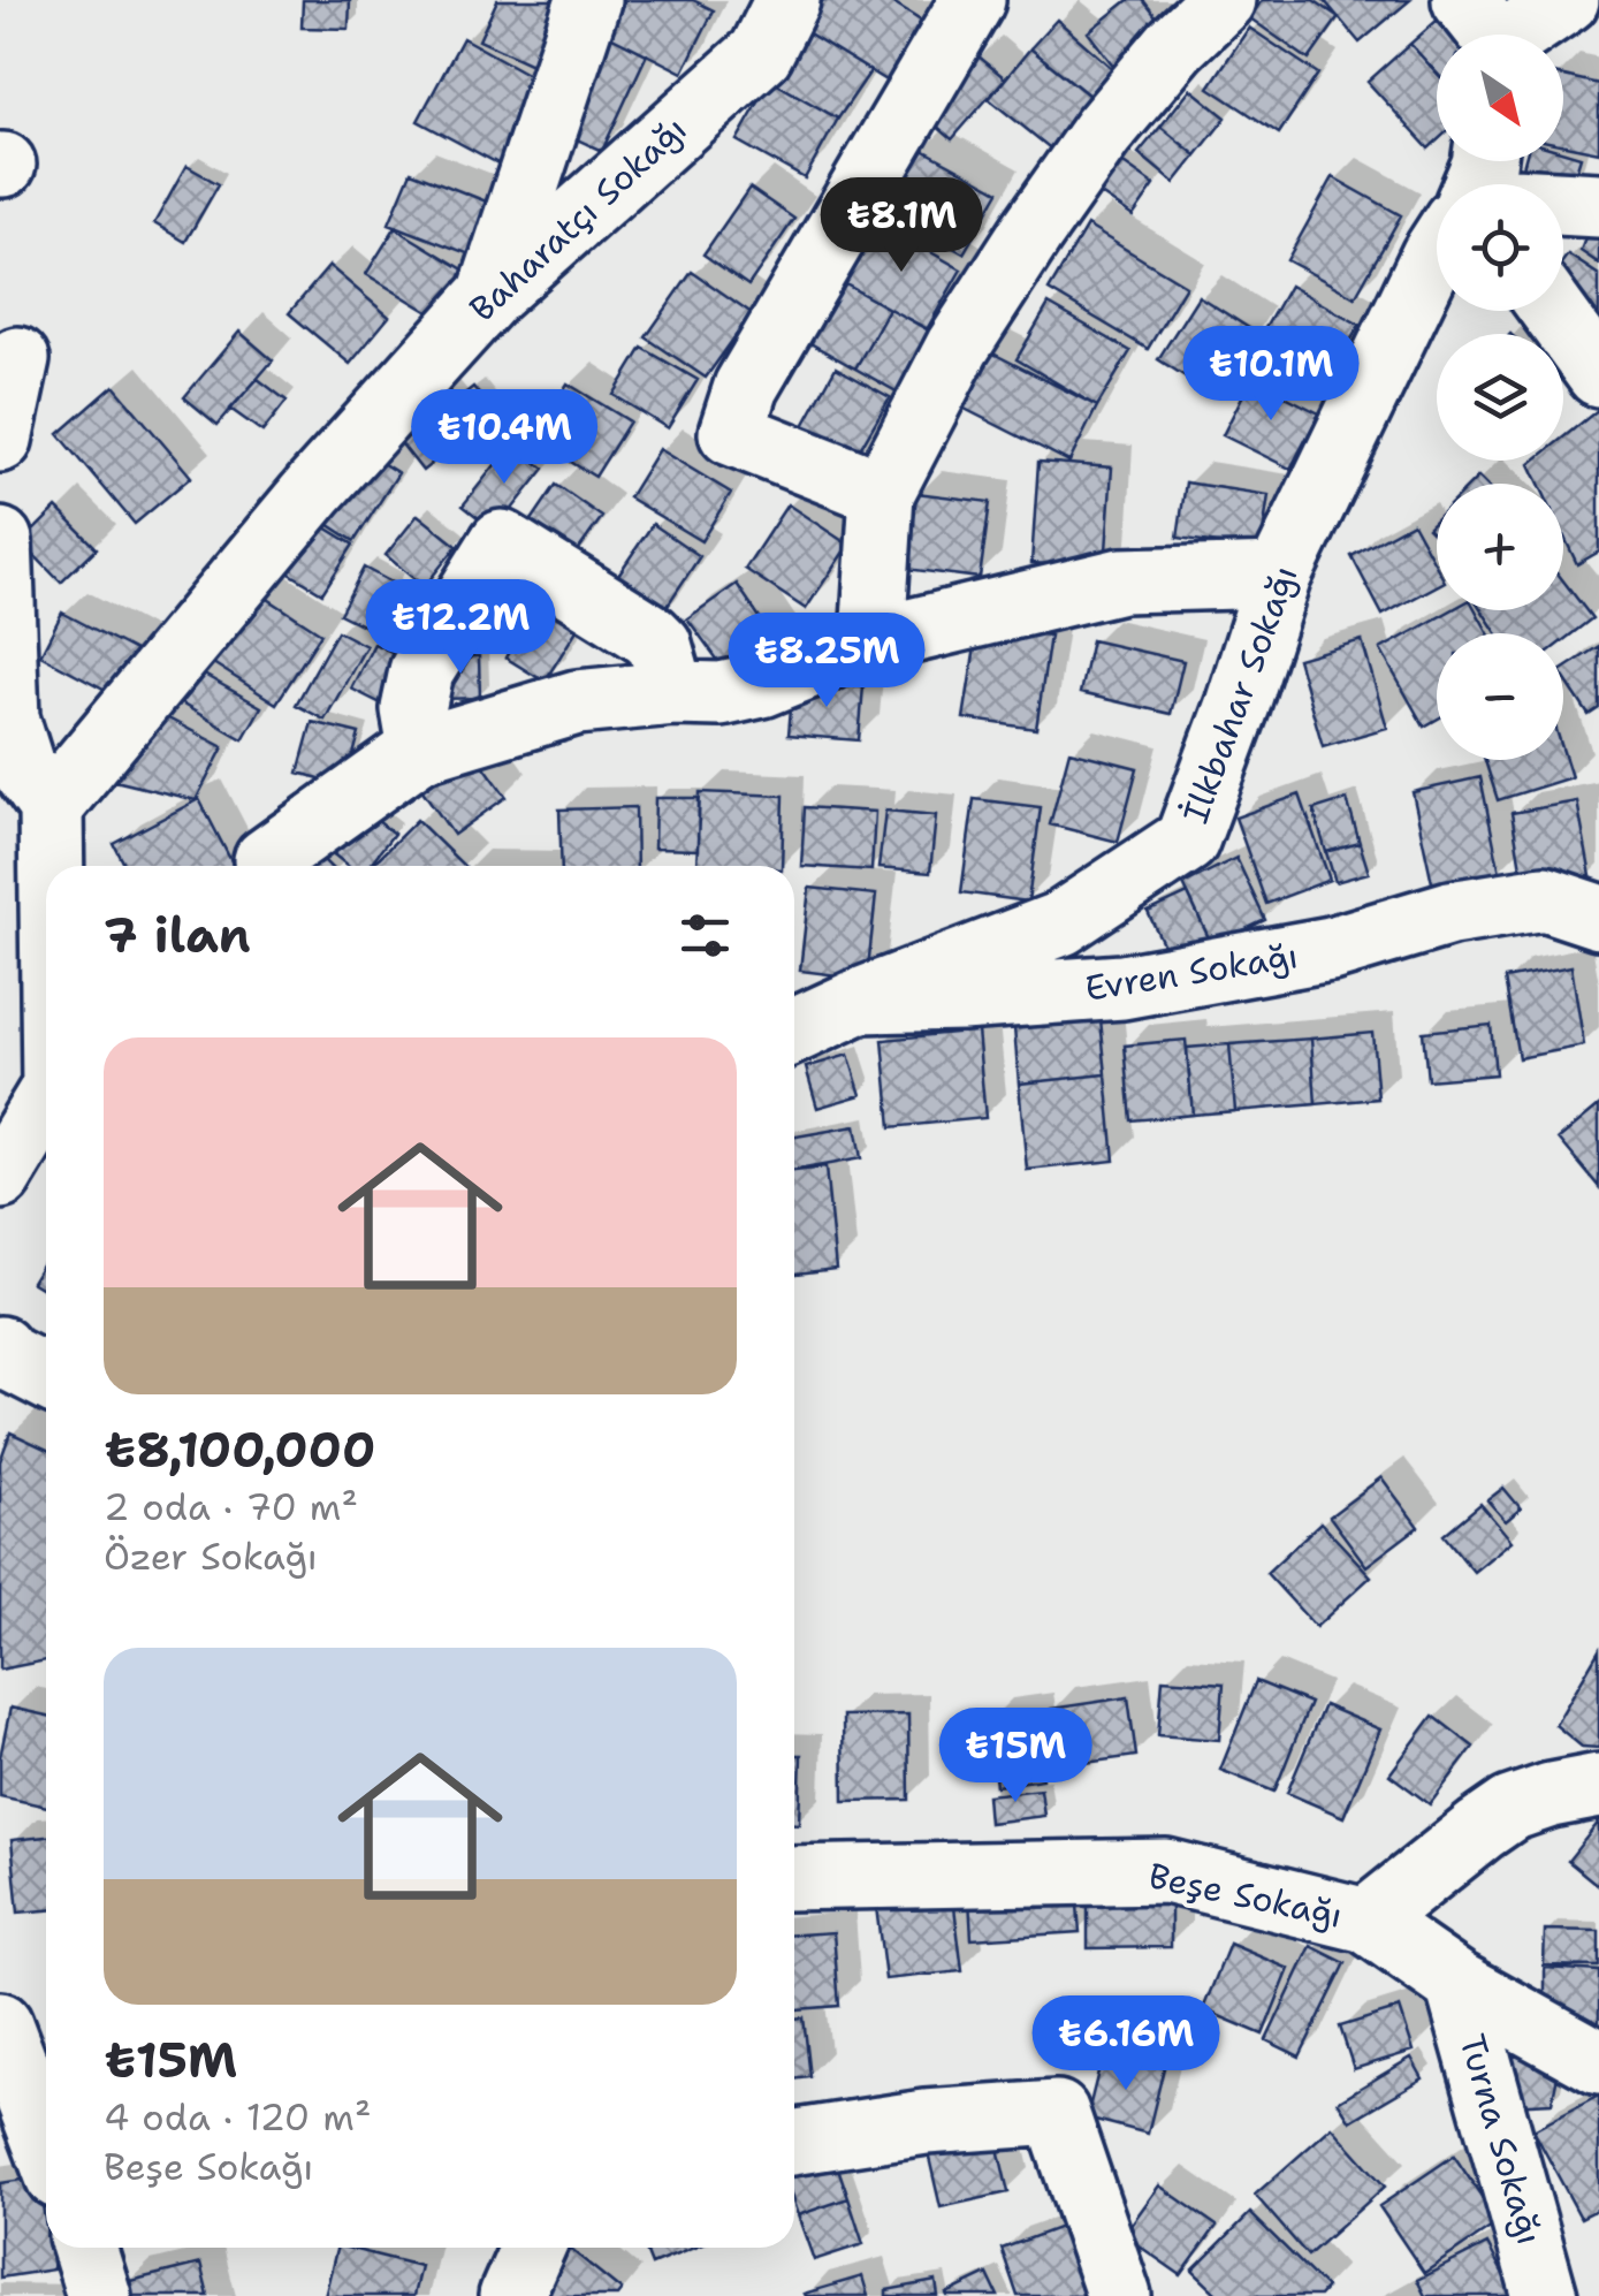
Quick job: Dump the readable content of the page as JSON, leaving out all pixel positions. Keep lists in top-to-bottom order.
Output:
{
  "streets": {
    "street": [
      "Baharatçı Sokağı",
      "İlkbahar Sokağı",
      "Evren Sokağı",
      "Beşe Sokağı",
      "Turna Sokağı"
    ]
  },
  "crossings": [
    ["İlkbahar Sokağı", "Evren Sokağı"],
    ["Beşe Sokağı", "Turna Sokağı"]
  ],
  "north": "bottom right",
  "page": {
    "map_buttons": ["+", "−"],
    "price": [
      "₺8.1M",
      "₺10.1M",
      "₺10.4M",
      "₺12.2M",
      "₺8.25M",
      "₺15M",
      "₺6.16M"
    ],
    "heading": "7 ilan",
    "list": [
      {
        "name": "₺8,100,000",
        "note": "2 oda · 70 m² · Özer Sokağı"
      },
      {
        "name": "₺15M",
        "note": "4 oda · 120 m² · Beşe Sokağı"
      }
    ]
  }
}
